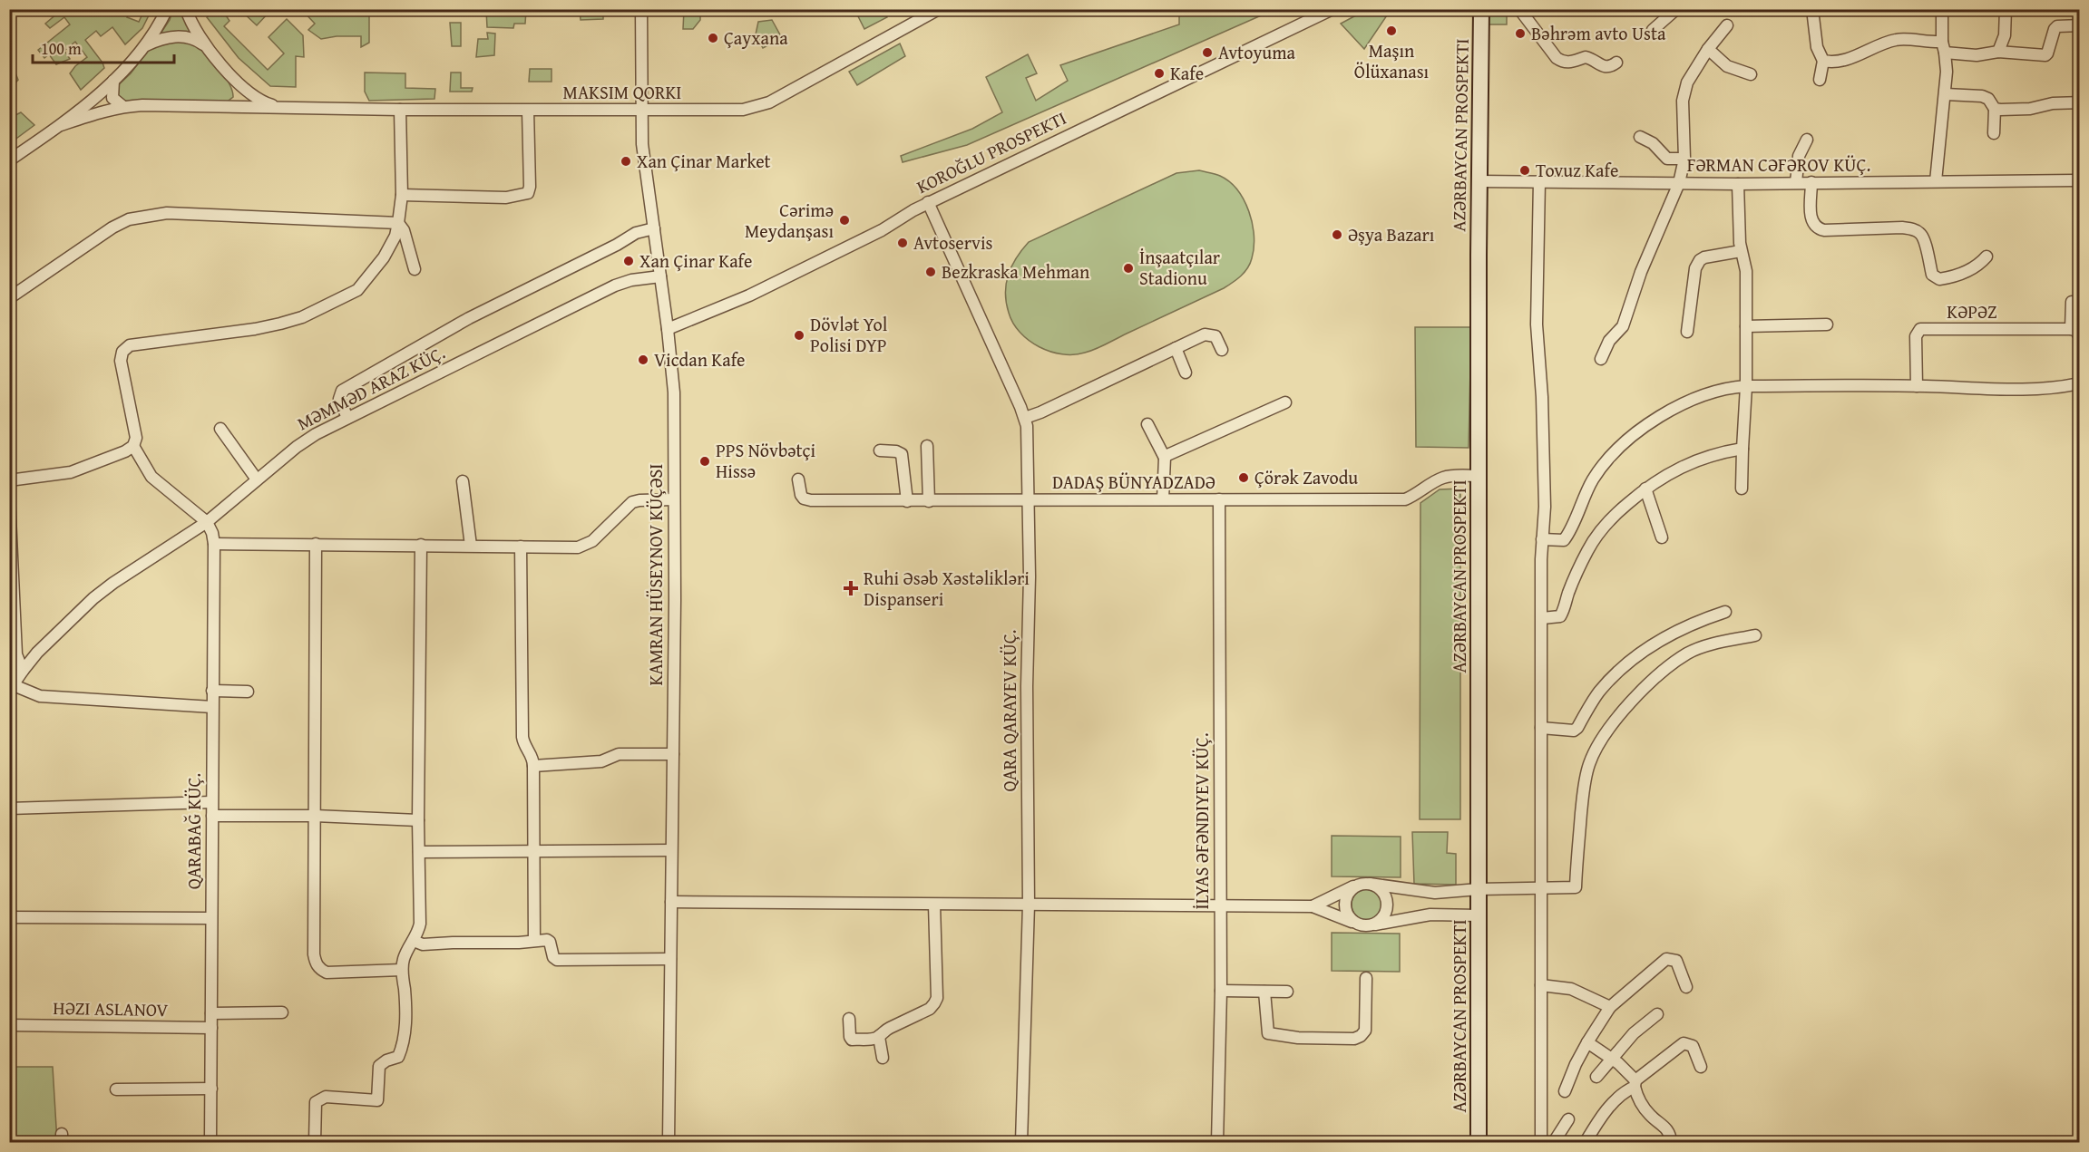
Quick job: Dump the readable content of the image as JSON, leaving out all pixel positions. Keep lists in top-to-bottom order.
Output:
{
  "streets": {
    "street": [
      "MAKSIM QORKI",
      "AZƏRBAYCAN PROSPEKTI",
      "KOROĞLU PROSPEKTI",
      "FƏRMAN CƏFƏROV KÜÇ.",
      "KƏPƏZ",
      "MƏMMƏD ARAZ KÜÇ.",
      "DADAŞ BÜNYADZADƏ",
      "KAMRAN HÜSEYNOV KÜÇƏSI",
      "QARA QARAYEV KÜÇ.",
      "İLYAS ƏFƏNDIYEV KÜÇ.",
      "QARABAĞ KÜÇ.",
      "HƏZI ASLANOV"
    ]
  },
  "crossings": [
    ["MAKSIM QORKI", "KAMRAN HÜSEYNOV KÜÇƏSI"],
    ["AZƏRBAYCAN PROSPEKTI", "FƏRMAN CƏFƏROV KÜÇ."],
    ["AZƏRBAYCAN PROSPEKTI", "DADAŞ BÜNYADZADƏ"],
    ["KOROĞLU PROSPEKTI", "KAMRAN HÜSEYNOV KÜÇƏSI"],
    ["KOROĞLU PROSPEKTI", "QARA QARAYEV KÜÇ."],
    ["MƏMMƏD ARAZ KÜÇ.", "KAMRAN HÜSEYNOV KÜÇƏSI"],
    ["MƏMMƏD ARAZ KÜÇ.", "QARABAĞ KÜÇ."],
    ["DADAŞ BÜNYADZADƏ", "QARA QARAYEV KÜÇ."],
    ["DADAŞ BÜNYADZADƏ", "İLYAS ƏFƏNDIYEV KÜÇ."],
    ["QARABAĞ KÜÇ.", "HƏZI ASLANOV"]
  ],
  "places": {
    "other": [
      "Maşın Ölüxanası",
      "Bəhrəm avto Usta",
      "Çayxana",
      "Avtoyuma",
      "Kafe",
      "Xan Çinar Market",
      "Tovuz Kafe",
      "Cərimə Meydanşası",
      "Əşya Bazarı",
      "Avtoservis",
      "Xan Çinar Kafe",
      "İnşaatçılar Stadionu",
      "Bezkraska Mehman",
      "Dövlət Yol Polisi DYP",
      "Vicdan Kafe",
      "PPS Növbətçi Hissə",
      "Çörək Zavodu"
    ],
    "health": ["Ruhi Əsəb Xəstəlikləri Dispanseri"]
  },
  "scale_bar": "100 m"
}
